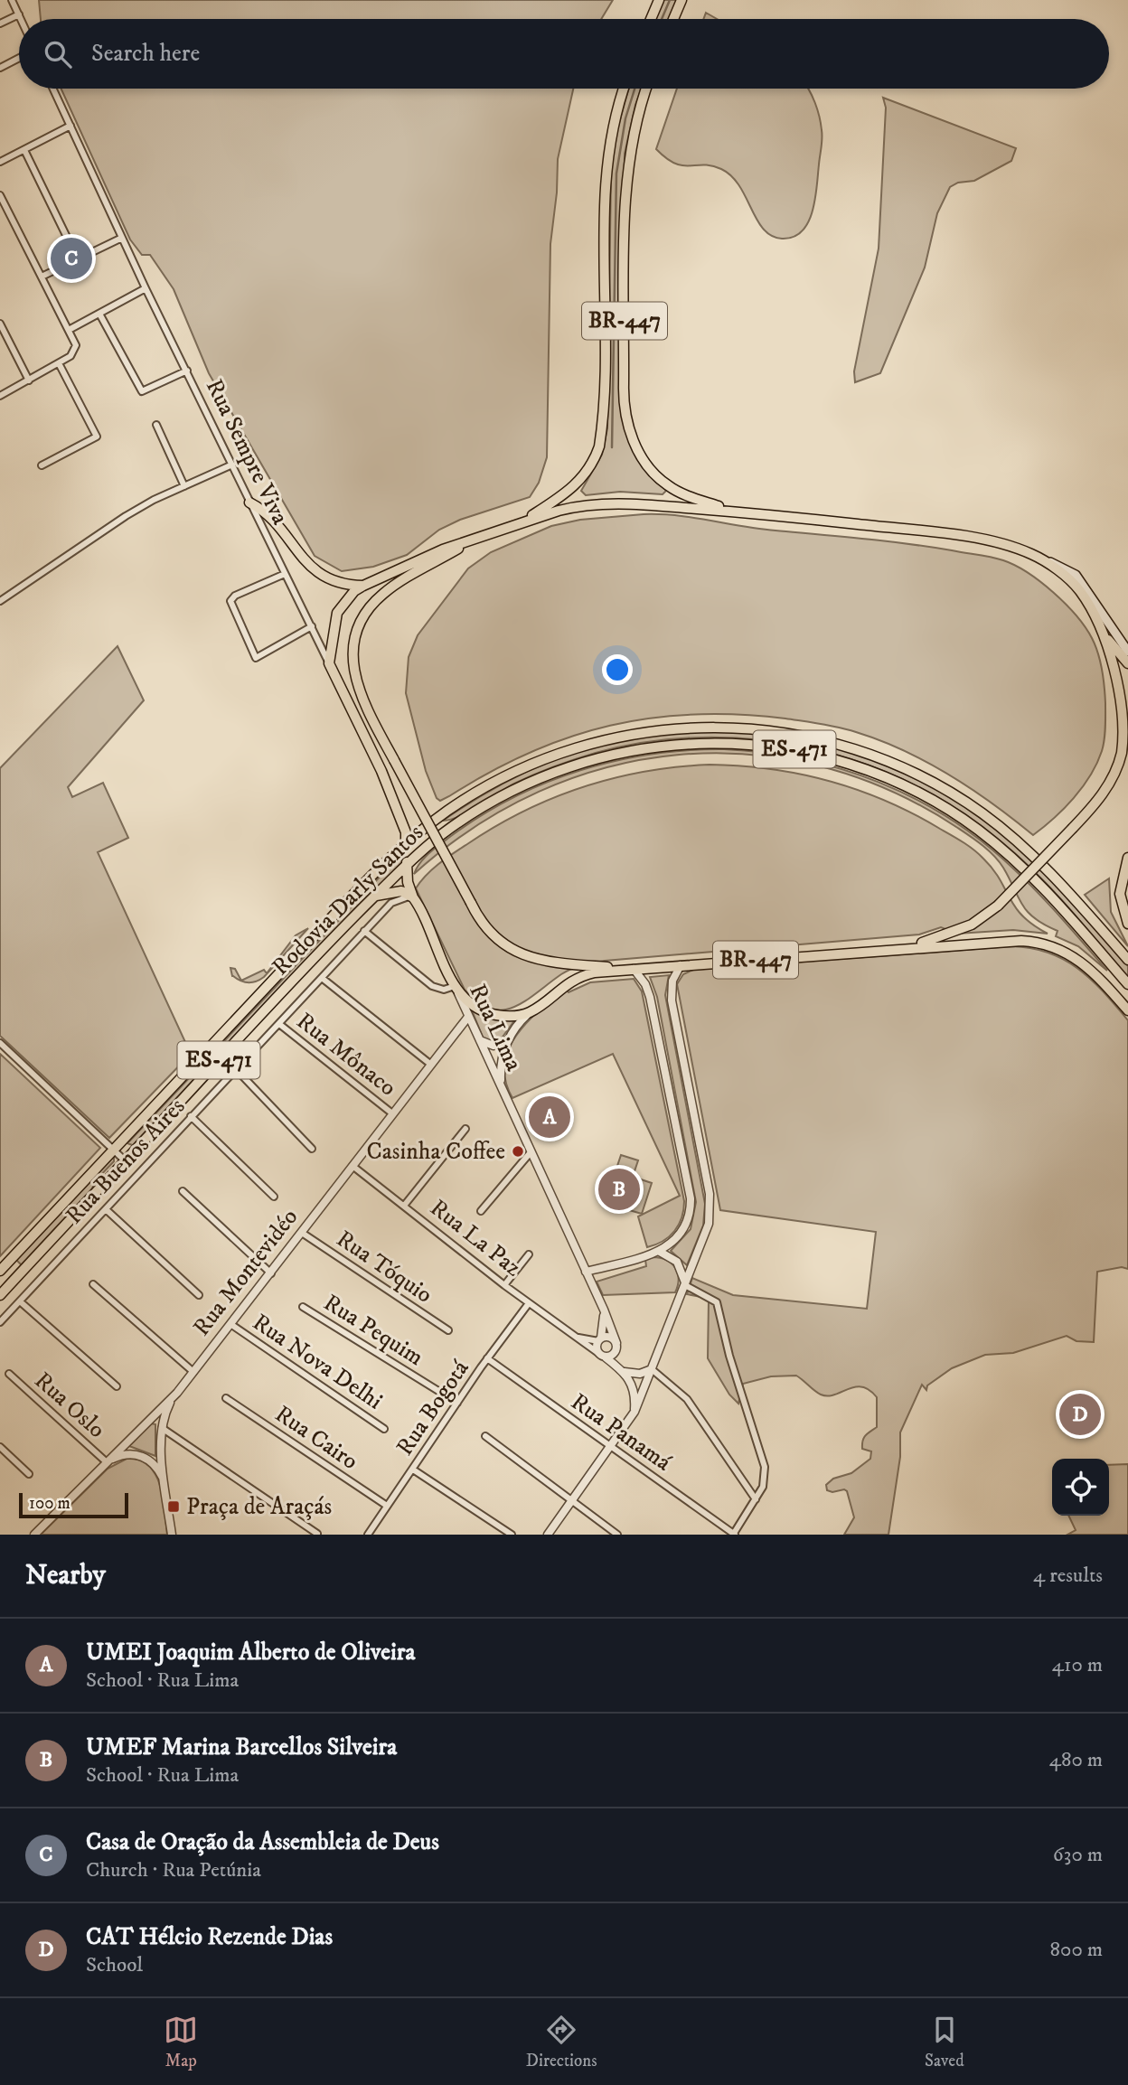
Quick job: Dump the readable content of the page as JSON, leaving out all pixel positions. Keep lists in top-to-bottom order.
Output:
{
  "streets": {
    "main road": [
      "BR-447",
      "Rua Sempre Viva",
      "ES-471",
      "Rodovia Darly Santos",
      "Rua Lima"
    ],
    "street": [
      "Rua Mônaco",
      "Rua Buenos Aires",
      "Rua La Paz",
      "Rua Tóquio",
      "Rua Montevidéo",
      "Rua Pequim",
      "Rua Nova Delhi",
      "Rua Oslo",
      "Rua Bogotá",
      "Rua Panamá",
      "Rua Cairo"
    ]
  },
  "crossings": [
    ["BR-447", "Rua Sempre Viva"],
    ["Rua Sempre Viva", "Rodovia Darly Santos"],
    ["Rodovia Darly Santos", "Rua Lima"],
    ["Rua Lima", "Rua Buenos Aires"],
    ["Rua Lima", "Rua Montevidéo"],
    ["Rua Mônaco", "Rua Buenos Aires"],
    ["Rua Mônaco", "Rua Montevidéo"],
    ["Rua La Paz", "Rua Montevidéo"],
    ["Rua La Paz", "Rua Bogotá"],
    ["Rua Tóquio", "Rua Montevidéo"],
    ["Rua Montevidéo", "Rua Nova Delhi"],
    ["Rua Montevidéo", "Rua Oslo"],
    ["Rua Pequim", "Rua Bogotá"],
    ["Rua Bogotá", "Rua Panamá"],
    ["Rua Bogotá", "Rua Cairo"]
  ],
  "places": {
    "other": ["Casinha Coffee"],
    "transit": ["Praça de Araçás"]
  },
  "scale_bar": "100 m",
  "page": {
    "search": "Search here",
    "pins": [
      "C",
      "A",
      "B",
      "D"
    ],
    "scale": "100 m",
    "heading": ["Nearby", "4 results"],
    "list": [
      {
        "mark": "A",
        "name": "UMEI Joaquim Alberto de Oliveira",
        "note": "School · Rua Lima",
        "value": "410 m"
      },
      {
        "mark": "B",
        "name": "UMEF Marina Barcellos Silveira",
        "note": "School · Rua Lima",
        "value": "480 m"
      },
      {
        "mark": "C",
        "name": "Casa de Oração da Assembleia de Deus",
        "note": "Church · Rua Petúnia",
        "value": "630 m"
      },
      {
        "mark": "D",
        "name": "CAT Hélcio Rezende Dias",
        "note": "School",
        "value": "800 m"
      }
    ],
    "nav": ["Map", "Directions", "Saved"]
  }
}
